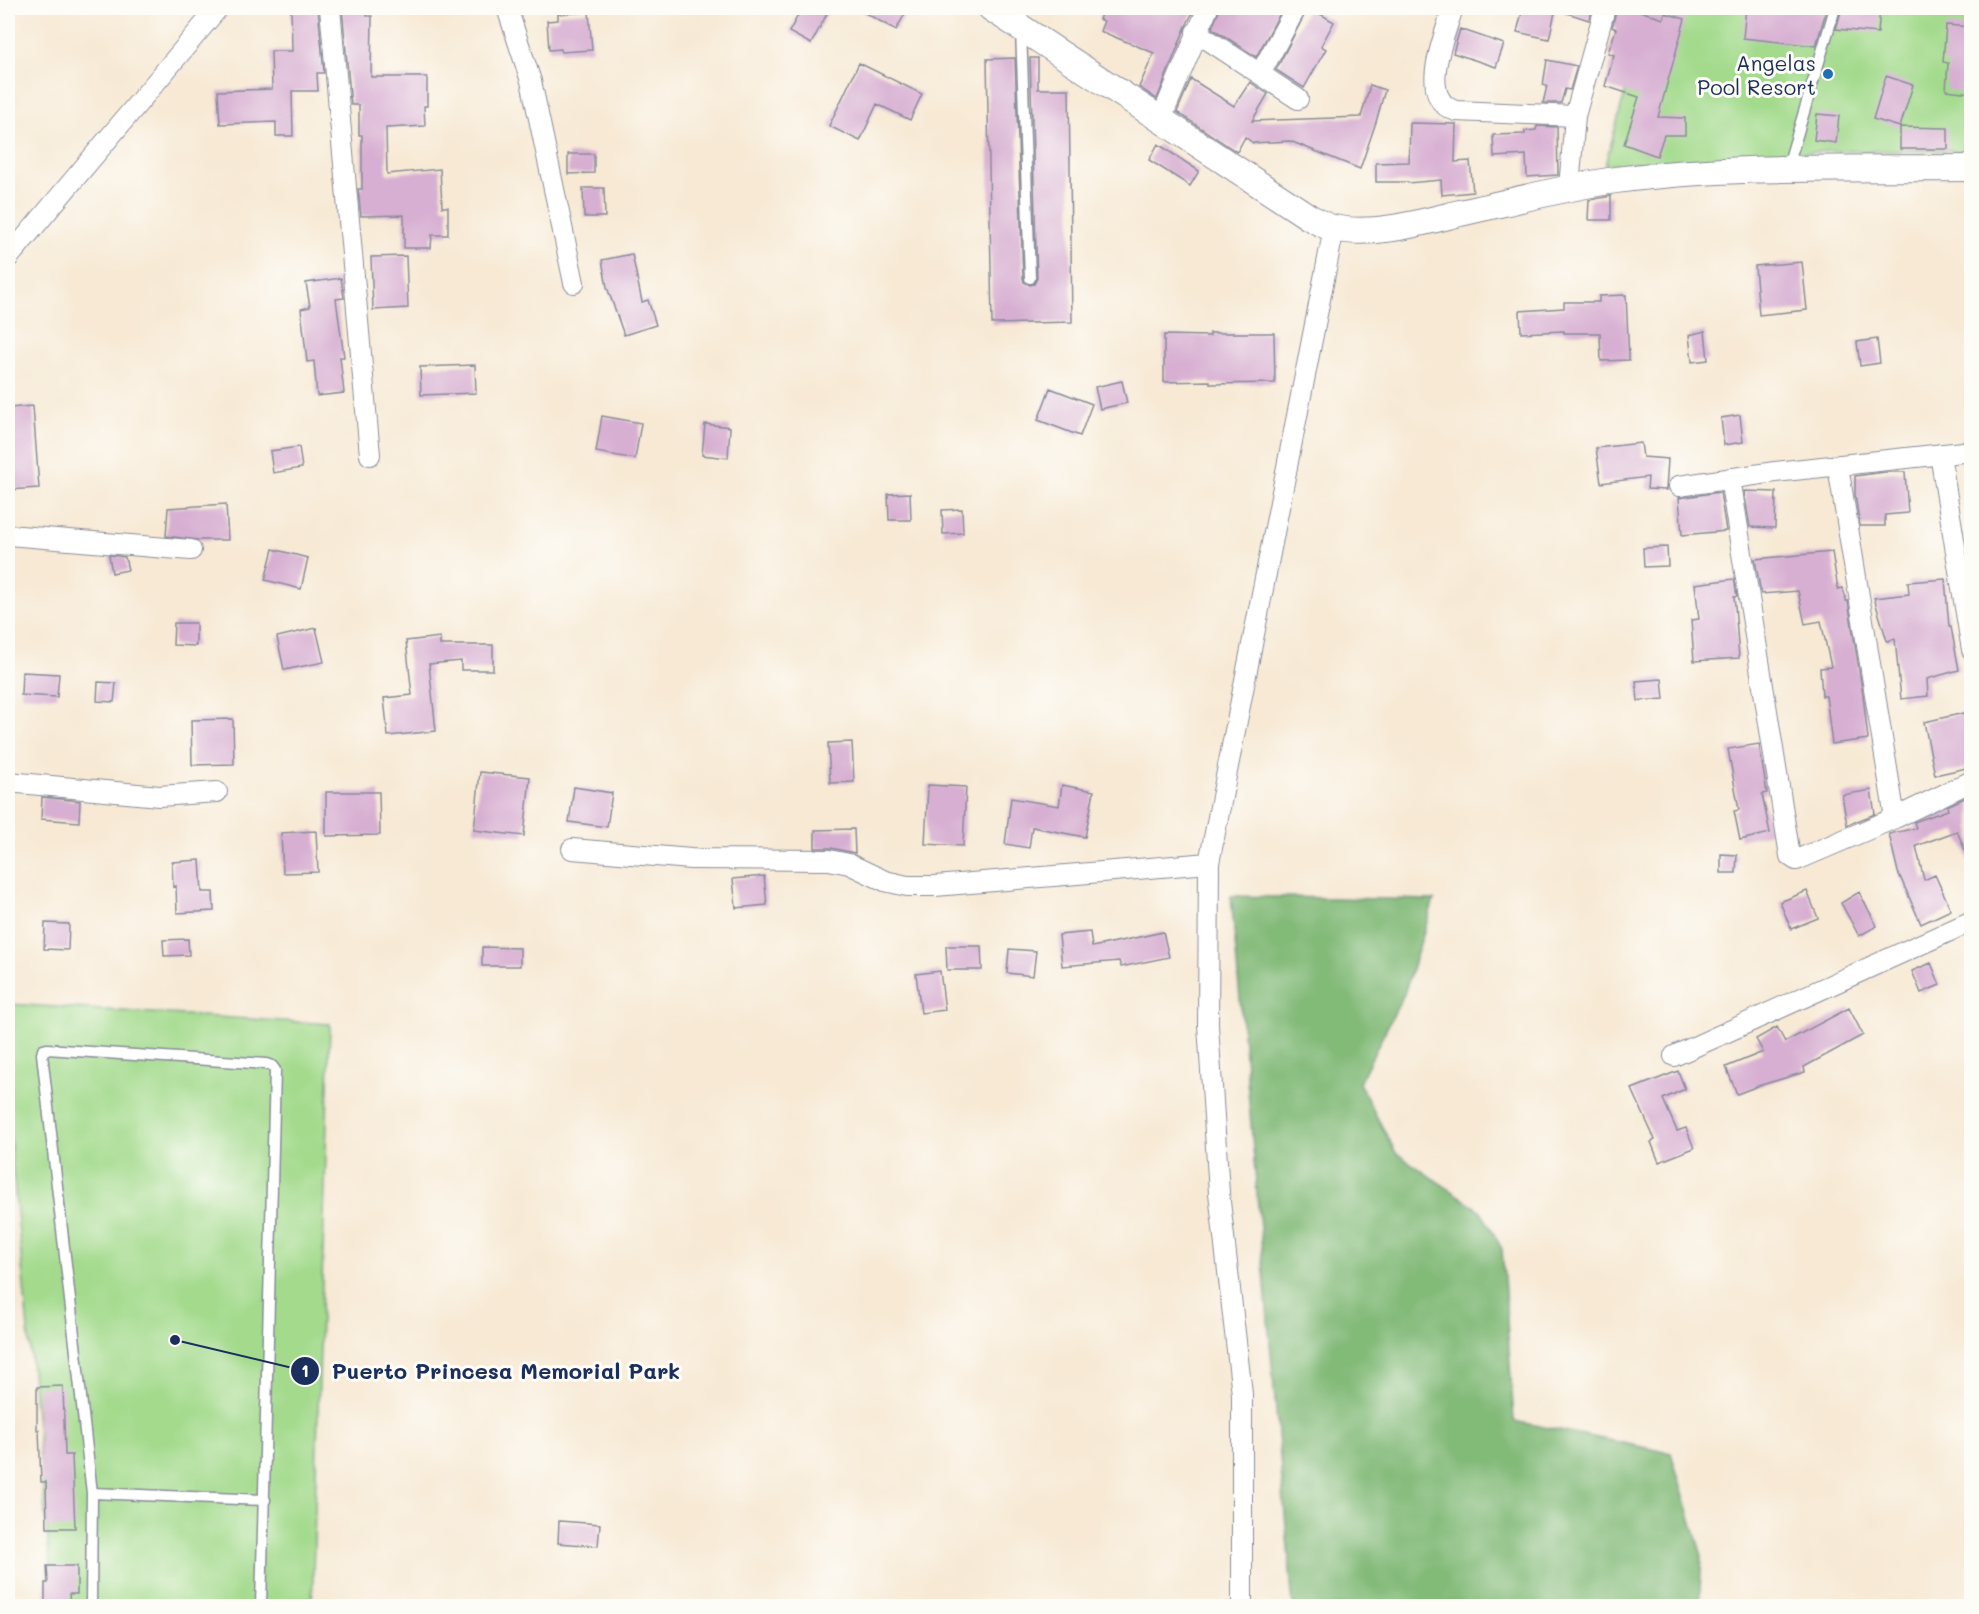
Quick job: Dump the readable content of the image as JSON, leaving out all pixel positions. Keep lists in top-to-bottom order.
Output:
{
  "places": ["Angelas Pool Resort", "Puerto Princesa Memorial Park"]
}
